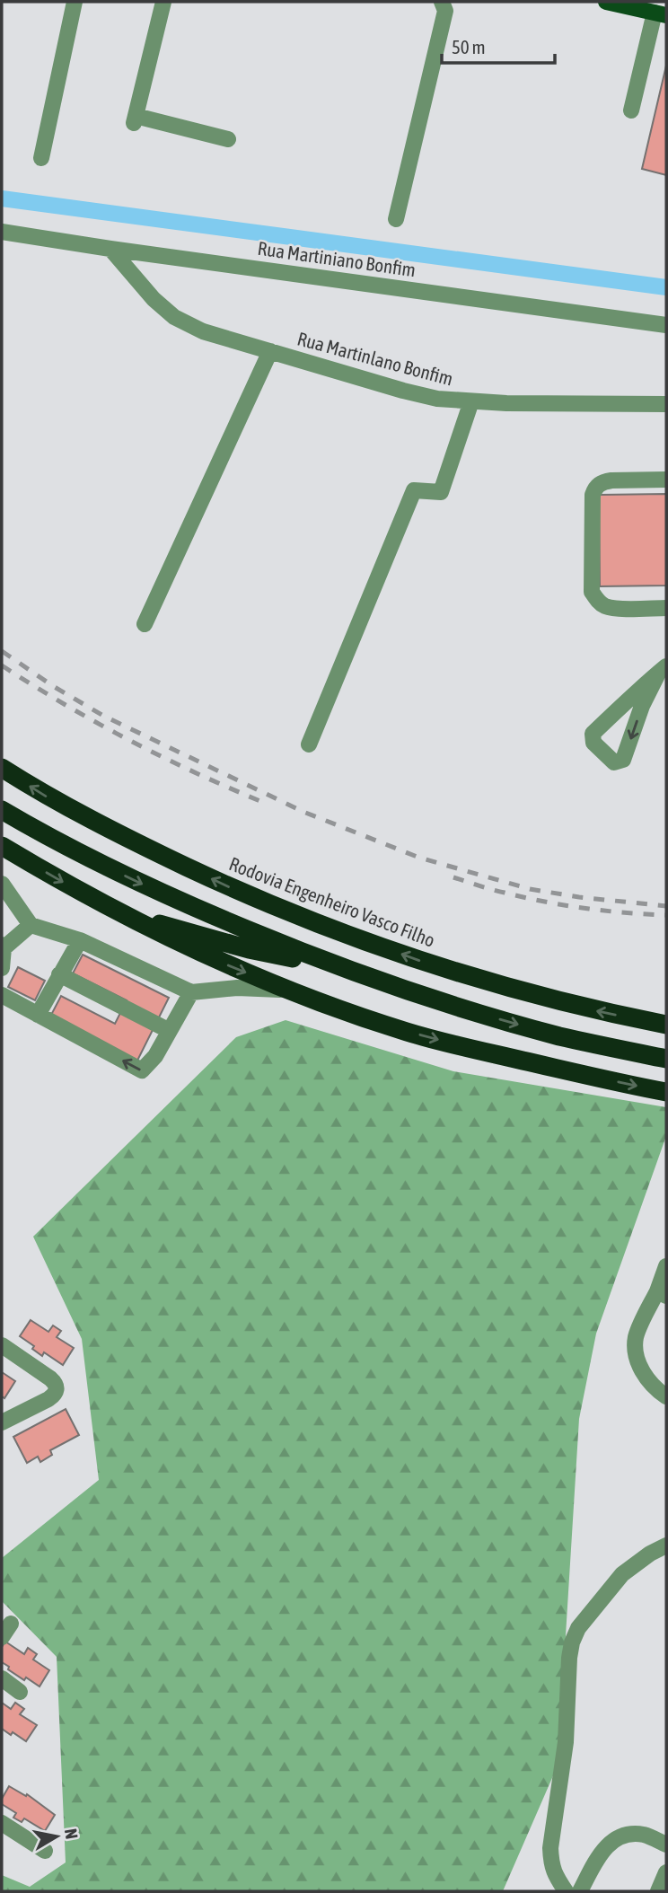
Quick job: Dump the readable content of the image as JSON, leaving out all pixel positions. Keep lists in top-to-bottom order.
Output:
{
  "streets": {
    "highway": ["Rodovia Engenheiro Vasco Filho"],
    "street": ["Rua Martiniano Bonfim", "Rua Martinlano Bonfim"]
  },
  "crossings": [
    ["Rua Martiniano Bonfim", "Rua Martinlano Bonfim"]
  ],
  "scale_bar": "50 m",
  "north": "right"
}
